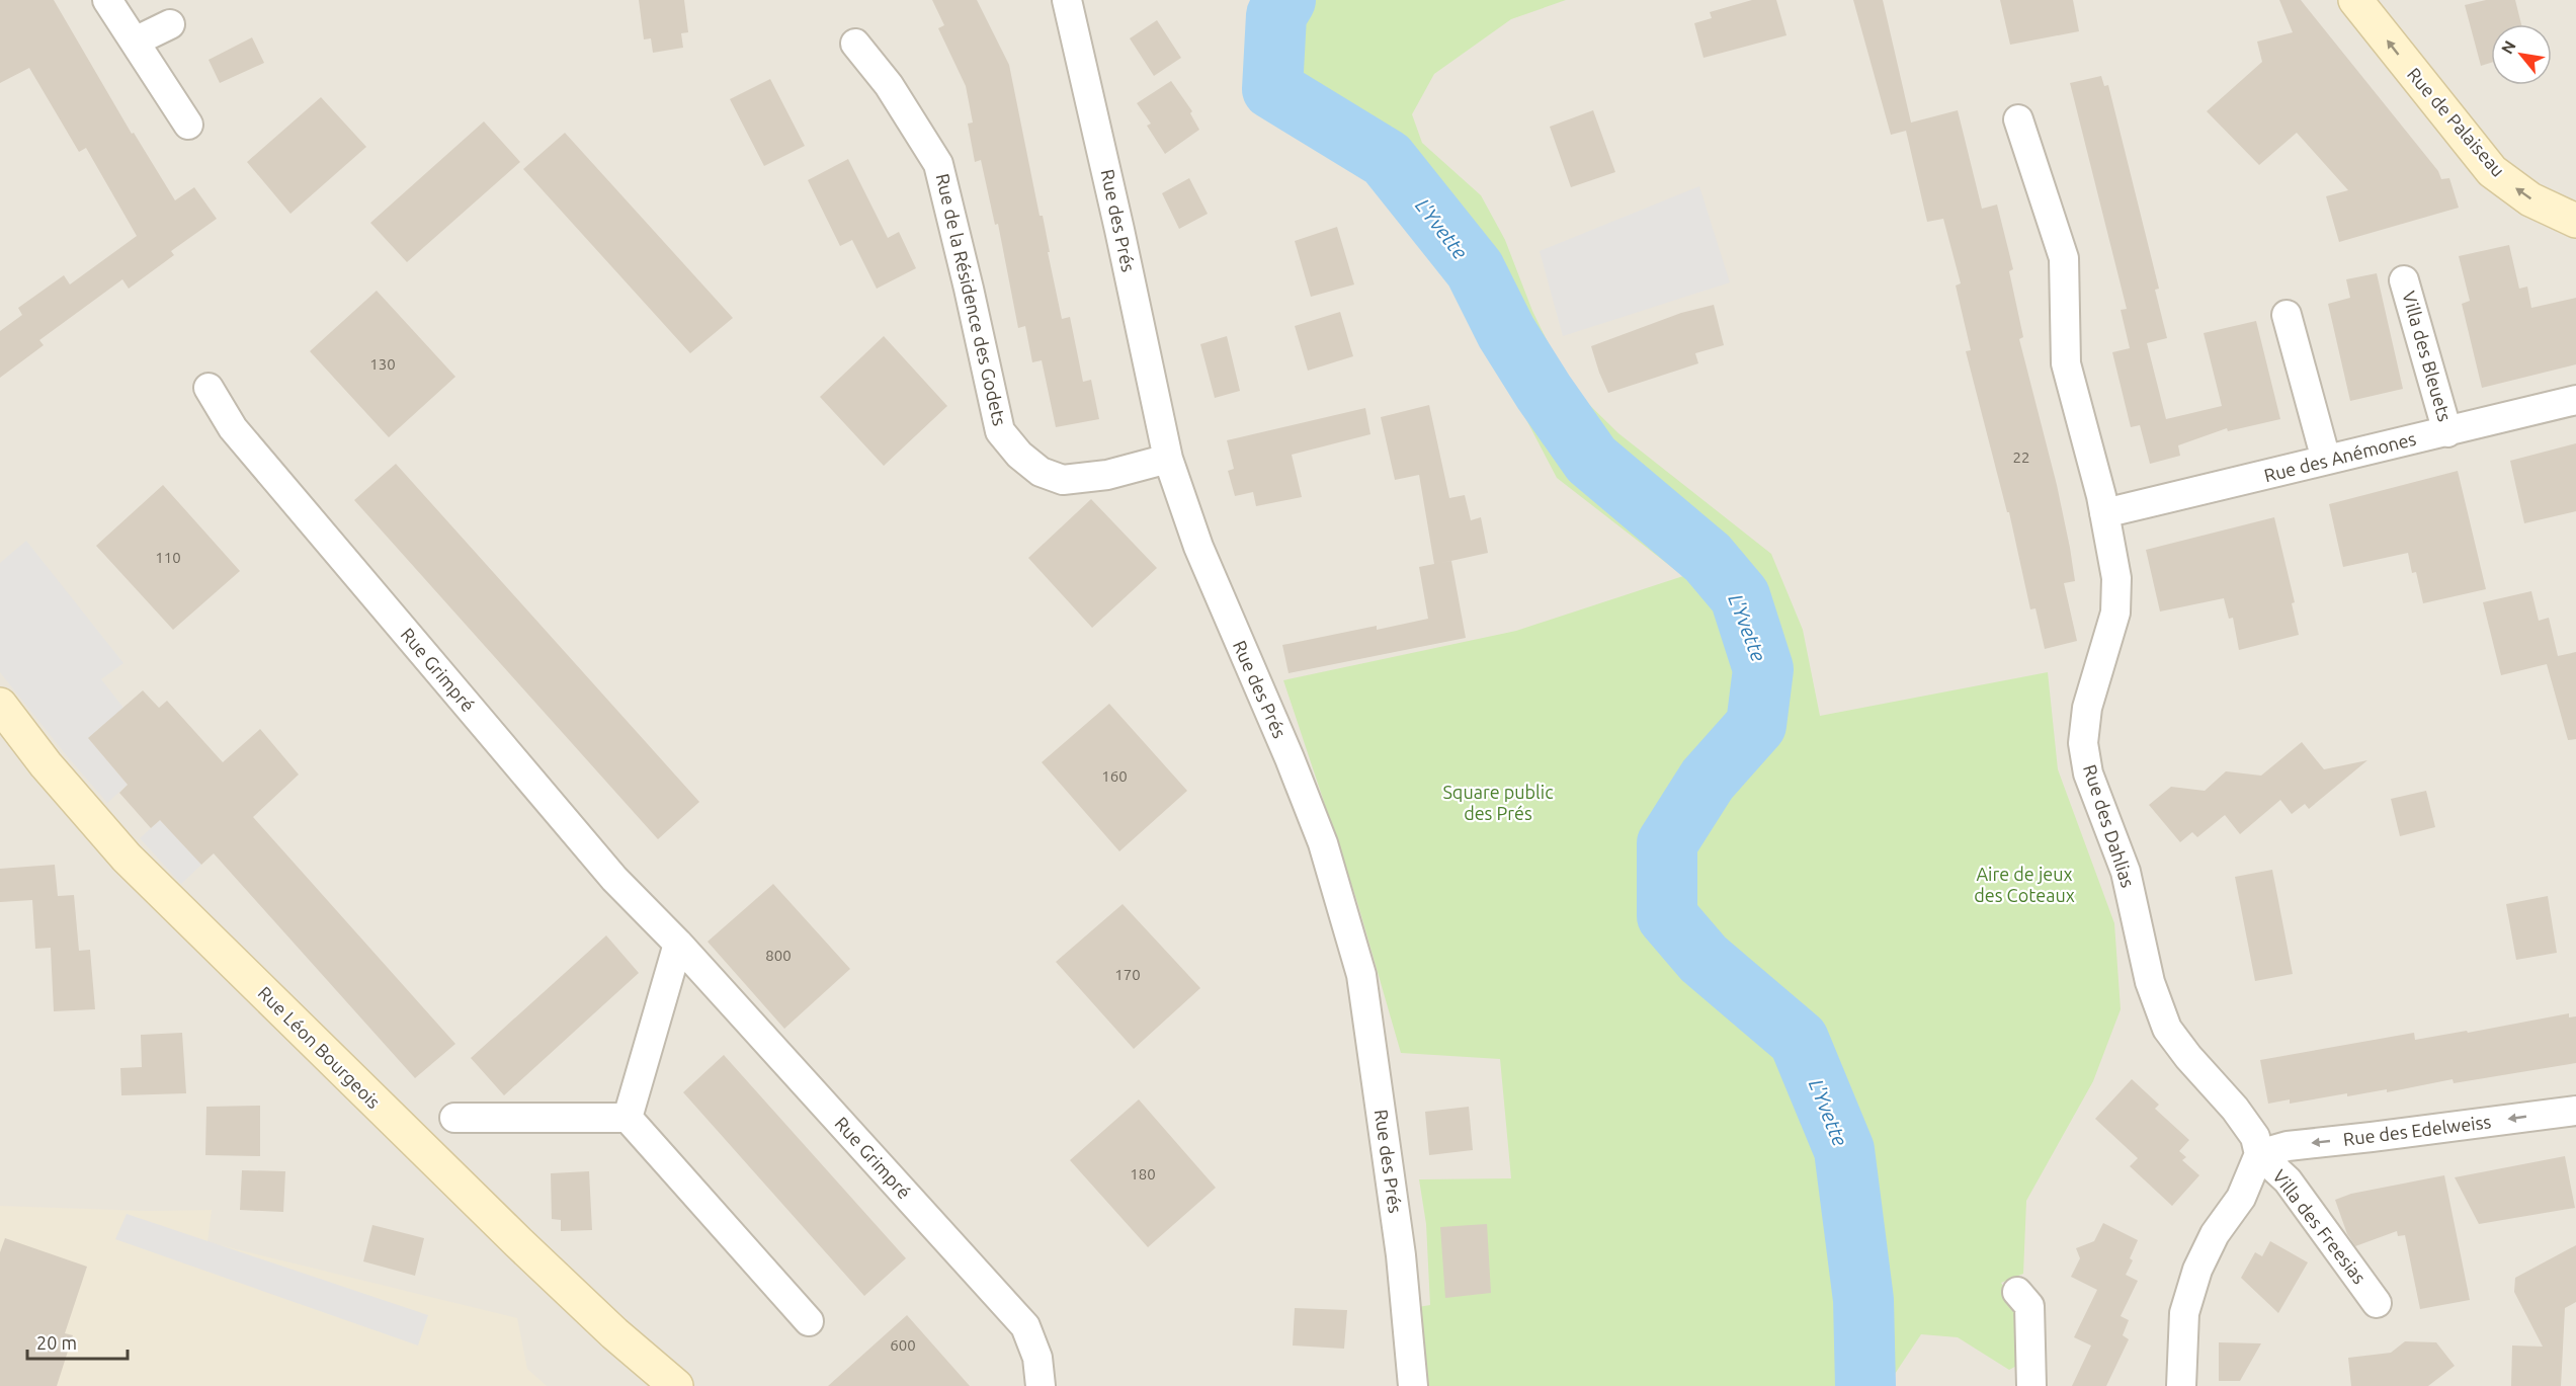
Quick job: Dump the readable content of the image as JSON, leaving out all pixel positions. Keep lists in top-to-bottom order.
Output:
{
  "streets": {
    "street": [
      "Rue de Palaiseau",
      "Rue des Prés",
      "Rue de la Résidence des Godets",
      "Villa des Bleuets",
      "Rue des Anémones",
      "Rue Grimpré",
      "Rue des Dahlias",
      "Rue Léon Bourgeois",
      "Rue des Edelweiss",
      "Villa des Freesias"
    ]
  },
  "crossings": [
    ["Rue des Prés", "Rue de la Résidence des Godets"],
    ["Villa des Bleuets", "Rue des Anémones"],
    ["Rue des Anémones", "Rue des Dahlias"],
    ["Rue des Dahlias", "Rue des Edelweiss"],
    ["Rue des Dahlias", "Villa des Freesias"],
    ["Rue des Edelweiss", "Villa des Freesias"]
  ],
  "one_way": ["Rue de Palaiseau", "Rue des Edelweiss"],
  "water": ["L'Yvette"],
  "parks": ["Square public des Prés", "Aire de jeux des Coteaux"],
  "house_numbers": [
    "130",
    "22",
    "110",
    "160",
    "800",
    "170",
    "180",
    "600"
  ],
  "scale_bar": "20 m",
  "north": "top left"
}
